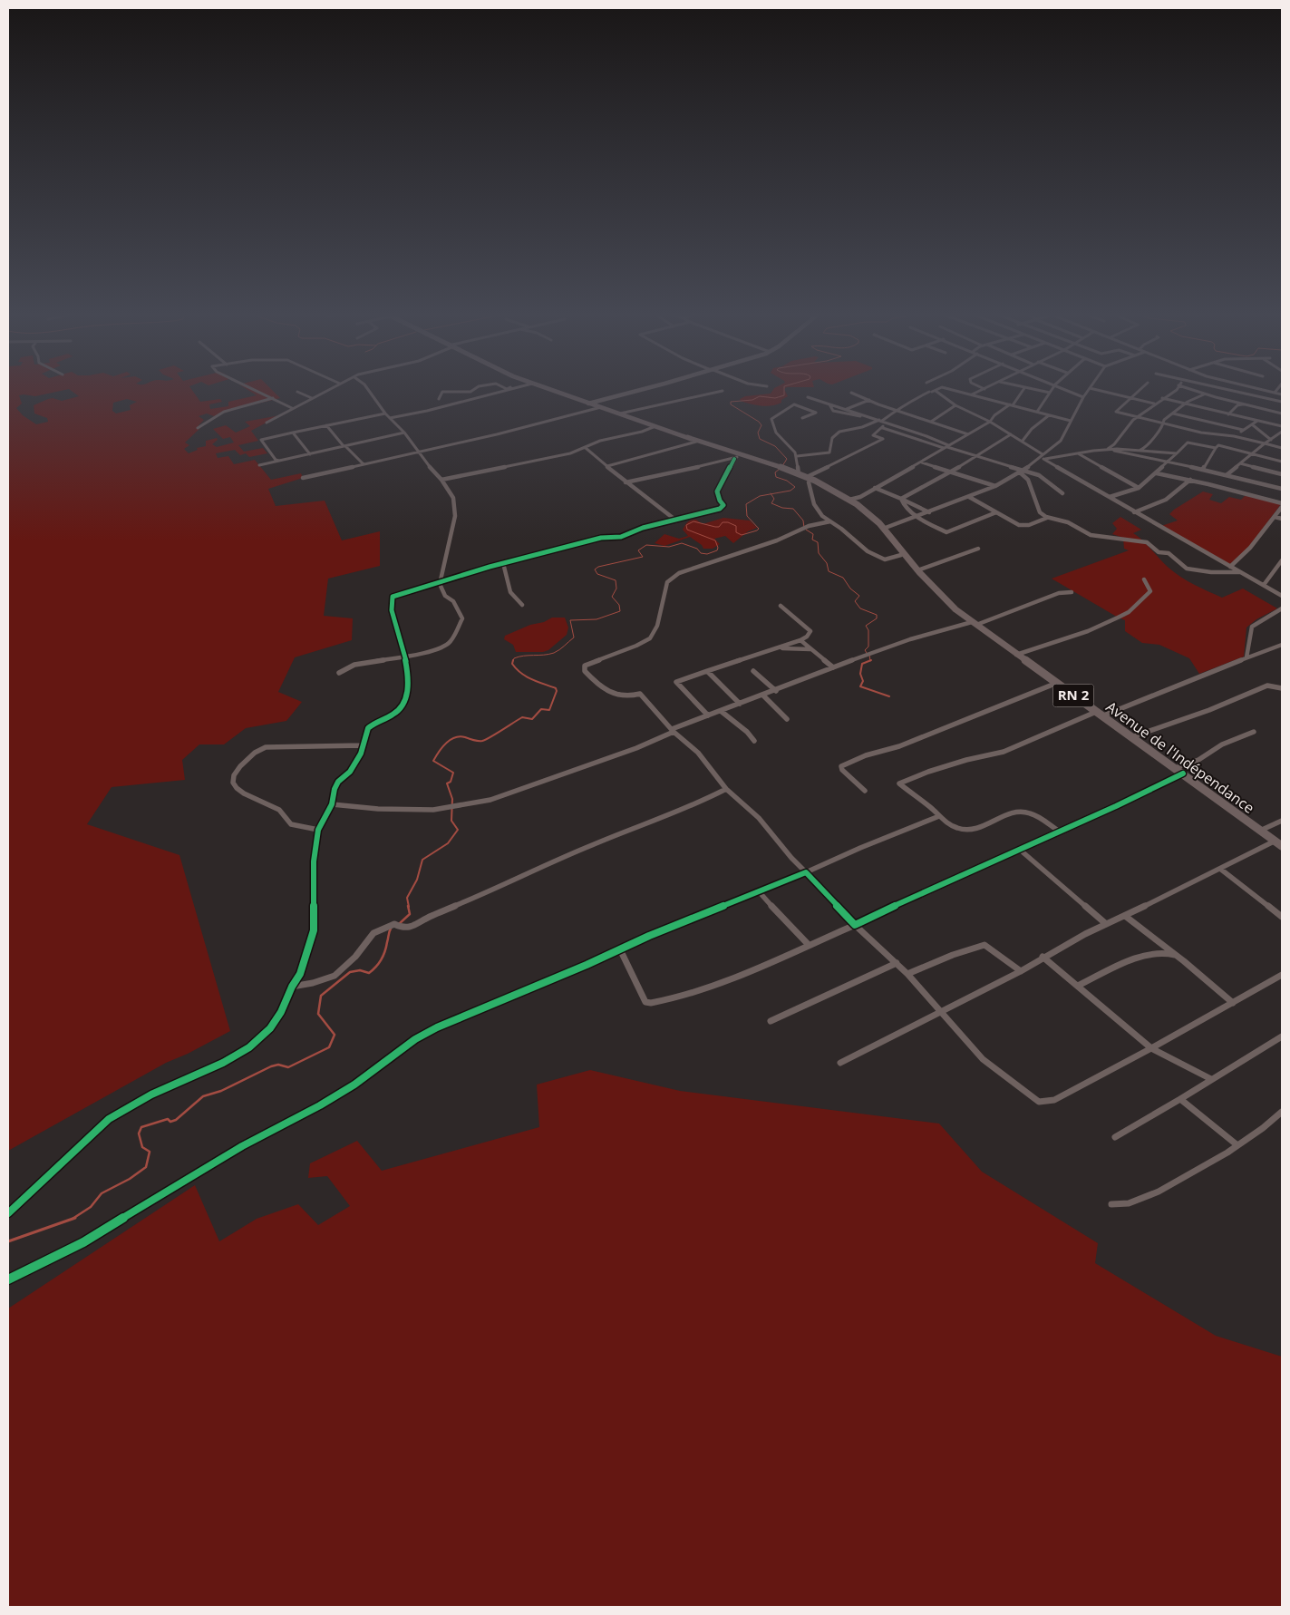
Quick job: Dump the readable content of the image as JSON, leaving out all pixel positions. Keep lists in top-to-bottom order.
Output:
{
  "streets": {
    "main road": ["RN 2", "Avenue de l'Indépendance"]
  }
}
